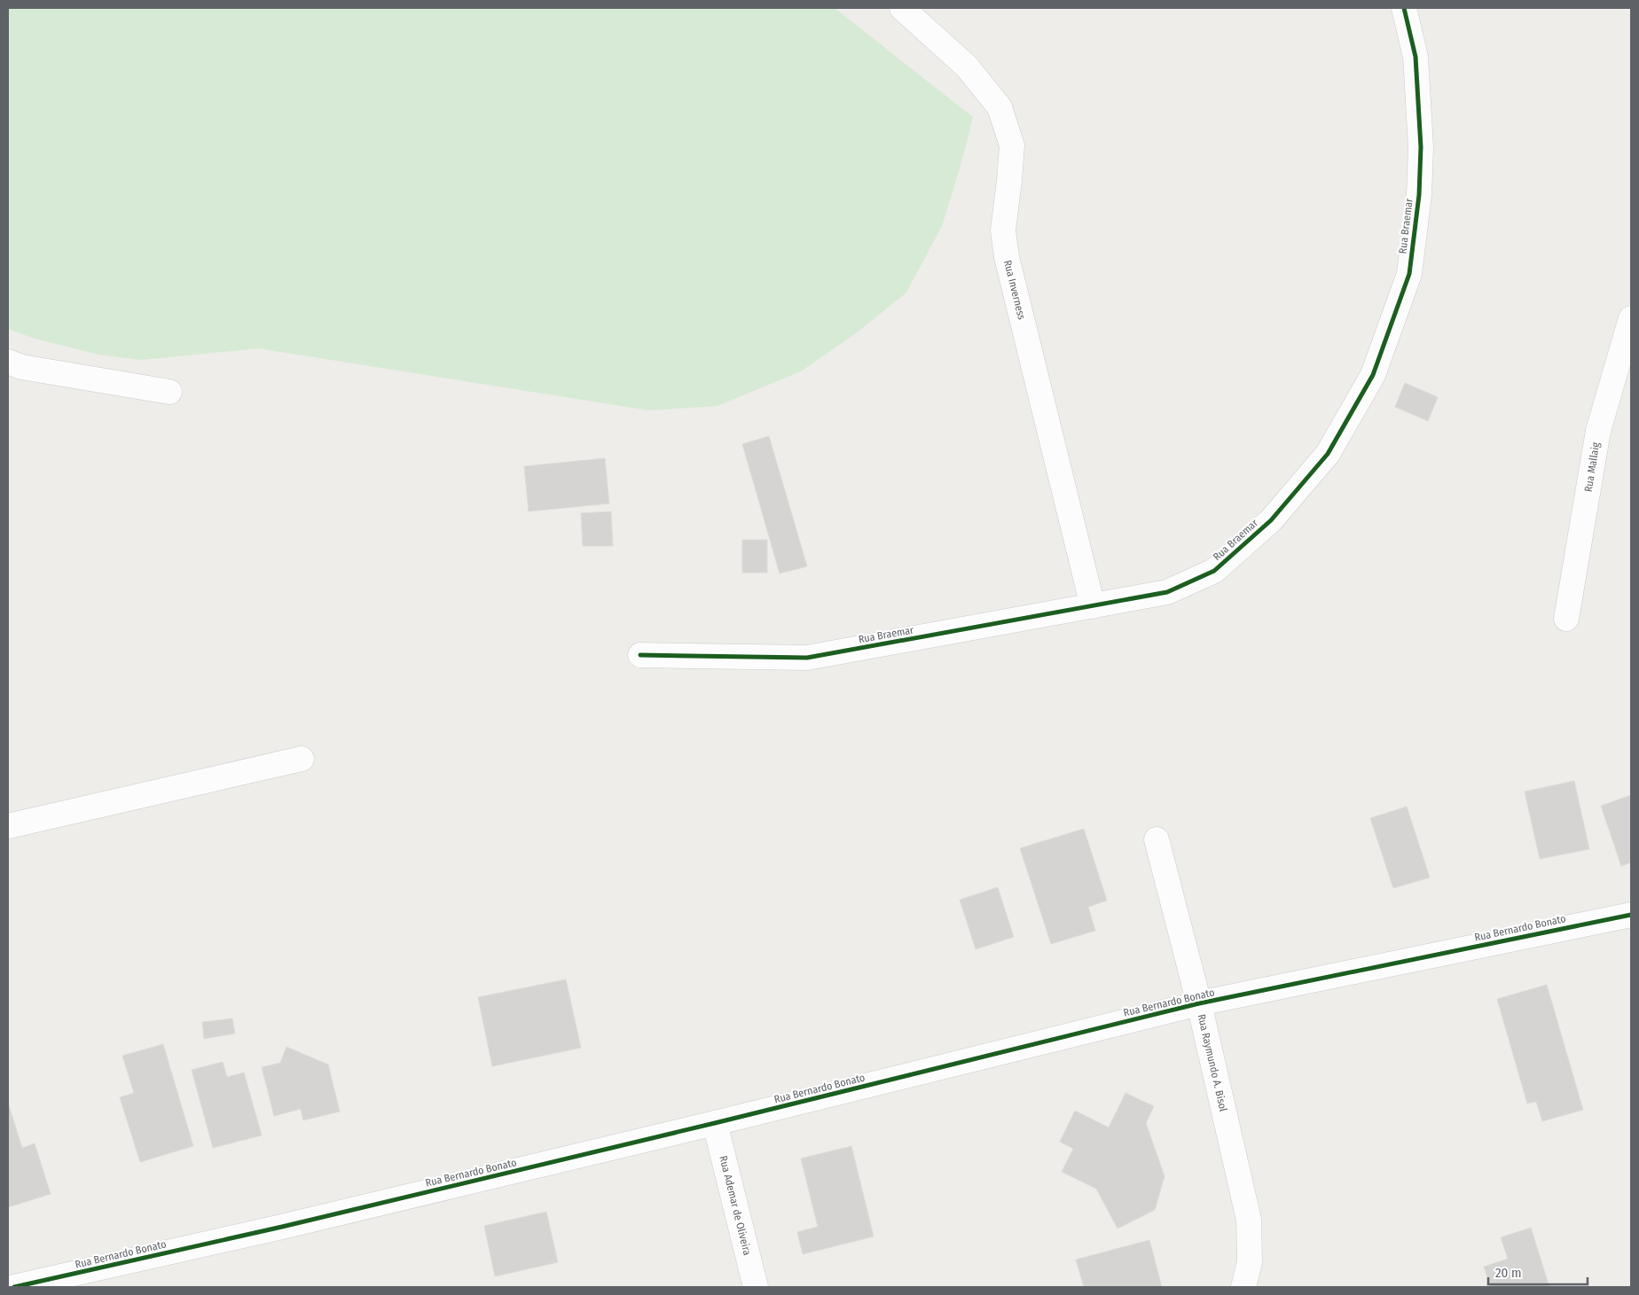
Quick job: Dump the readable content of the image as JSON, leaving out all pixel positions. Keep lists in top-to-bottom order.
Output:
{
  "streets": {
    "street": [
      "Rua Braemar",
      "Rua Inverness",
      "Rua Mallaig",
      "Rua Bernardo Bonato",
      "Rua Raymundo A. Bisol",
      "Rua Ademar de Oliveira"
    ]
  },
  "crossings": [
    ["Rua Braemar", "Rua Inverness"],
    ["Rua Bernardo Bonato", "Rua Raymundo A. Bisol"],
    ["Rua Bernardo Bonato", "Rua Ademar de Oliveira"]
  ],
  "scale_bar": "20 m"
}
